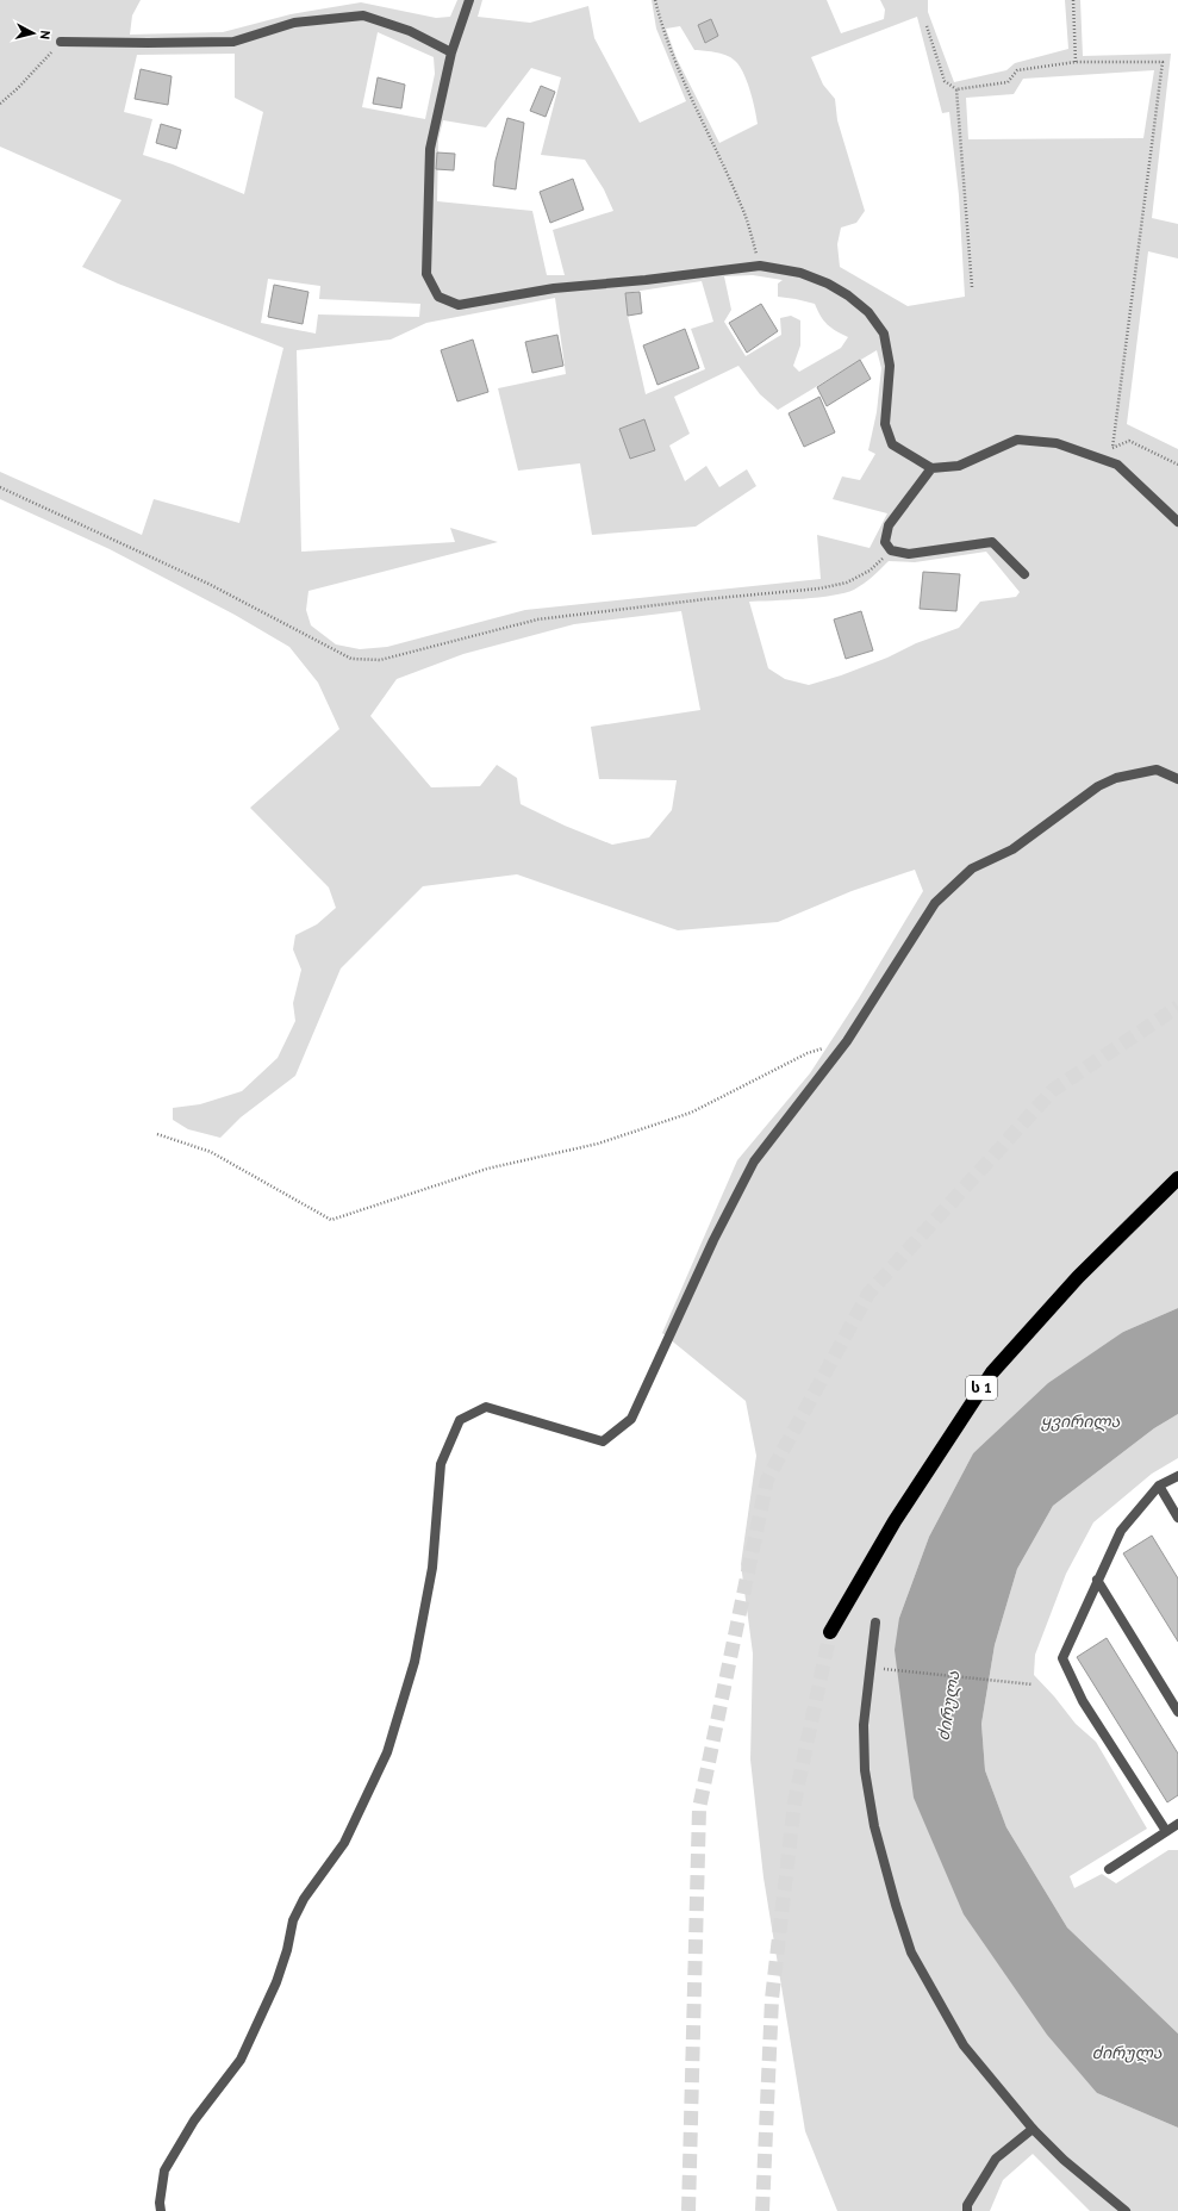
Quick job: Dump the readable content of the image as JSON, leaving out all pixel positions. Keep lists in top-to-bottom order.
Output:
{
  "streets": {
    "highway": ["ს 1"]
  },
  "water": ["ყვირილა", "ძირულა"],
  "north": "right"
}
